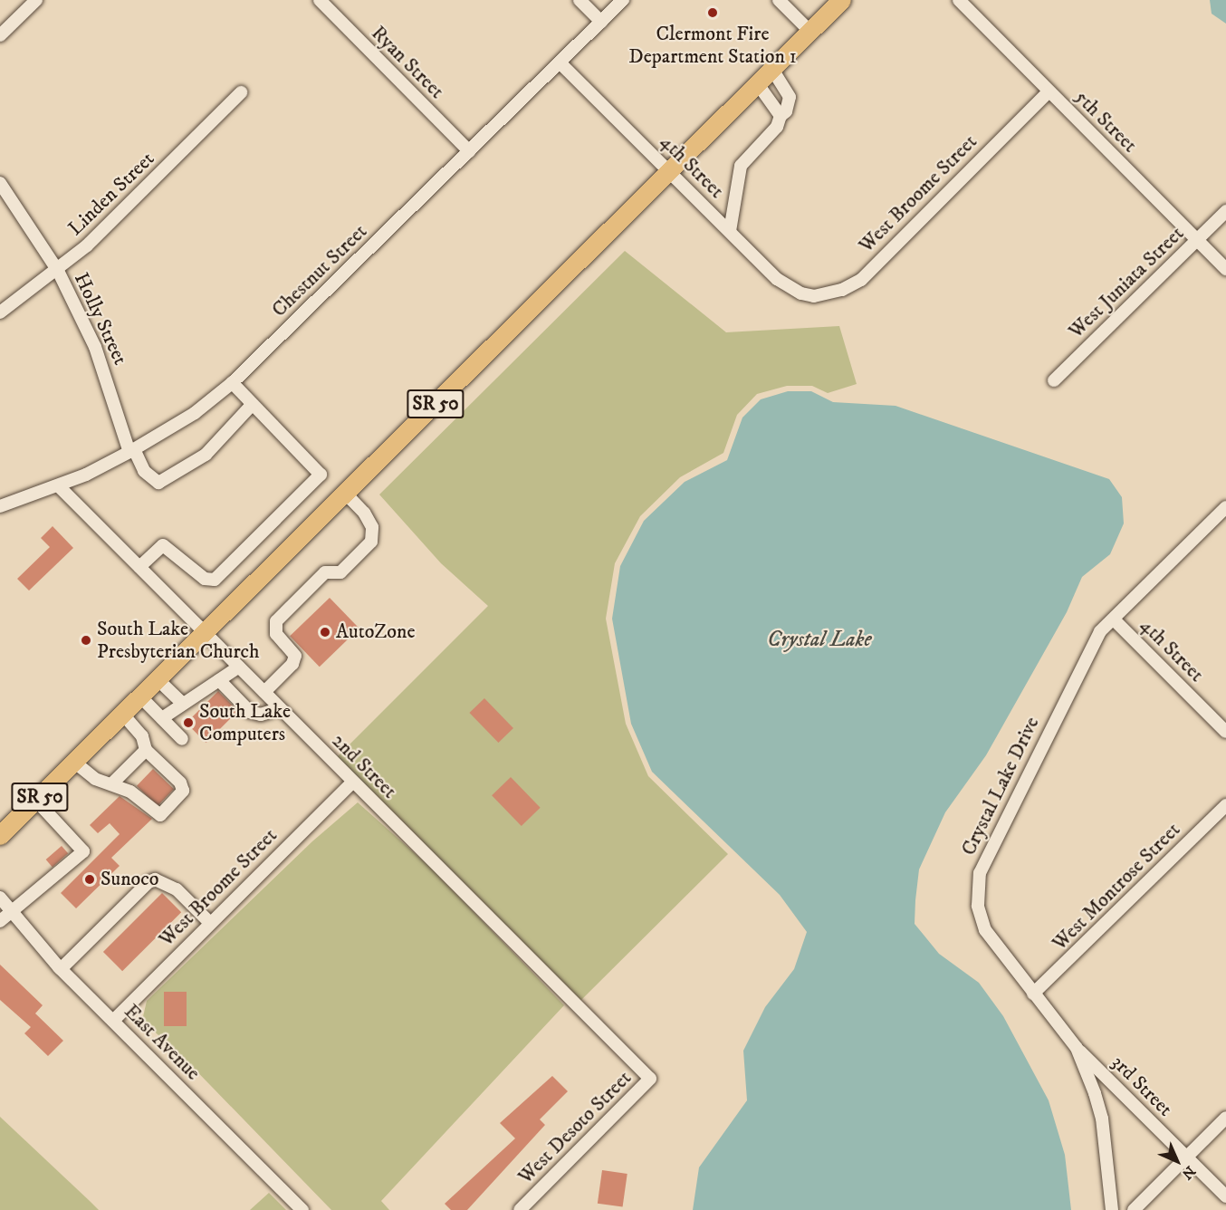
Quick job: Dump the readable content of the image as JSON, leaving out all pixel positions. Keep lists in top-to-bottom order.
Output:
{
  "streets": {
    "highway": ["SR 50"],
    "street": [
      "Ryan Street",
      "5th Street",
      "4th Street",
      "Linden Street",
      "West Broome Street",
      "Chestnut Street",
      "West Juniata Street",
      "Holly Street",
      "2nd Street",
      "Crystal Lake Drive",
      "West Montrose Street",
      "East Avenue",
      "3rd Street",
      "West Desoto Street"
    ]
  },
  "crossings": [
    ["Ryan Street", "Chestnut Street"],
    ["5th Street", "West Broome Street"],
    ["5th Street", "West Juniata Street"],
    ["4th Street", "West Broome Street"],
    ["4th Street", "Chestnut Street"],
    ["4th Street", "SR 50"],
    ["4th Street", "Crystal Lake Drive"],
    ["Linden Street", "Holly Street"],
    ["West Broome Street", "2nd Street"],
    ["West Broome Street", "East Avenue"],
    ["Chestnut Street", "Holly Street"],
    ["Chestnut Street", "2nd Street"],
    ["SR 50", "2nd Street"],
    ["2nd Street", "West Desoto Street"],
    ["Crystal Lake Drive", "West Montrose Street"],
    ["Crystal Lake Drive", "3rd Street"]
  ],
  "water": ["Crystal Lake"],
  "places": [
    "Clermont Fire Department Station 1",
    "AutoZone",
    "South Lake Presbyterian Church",
    "South Lake Computers",
    "Sunoco"
  ],
  "north": "bottom right"
}
